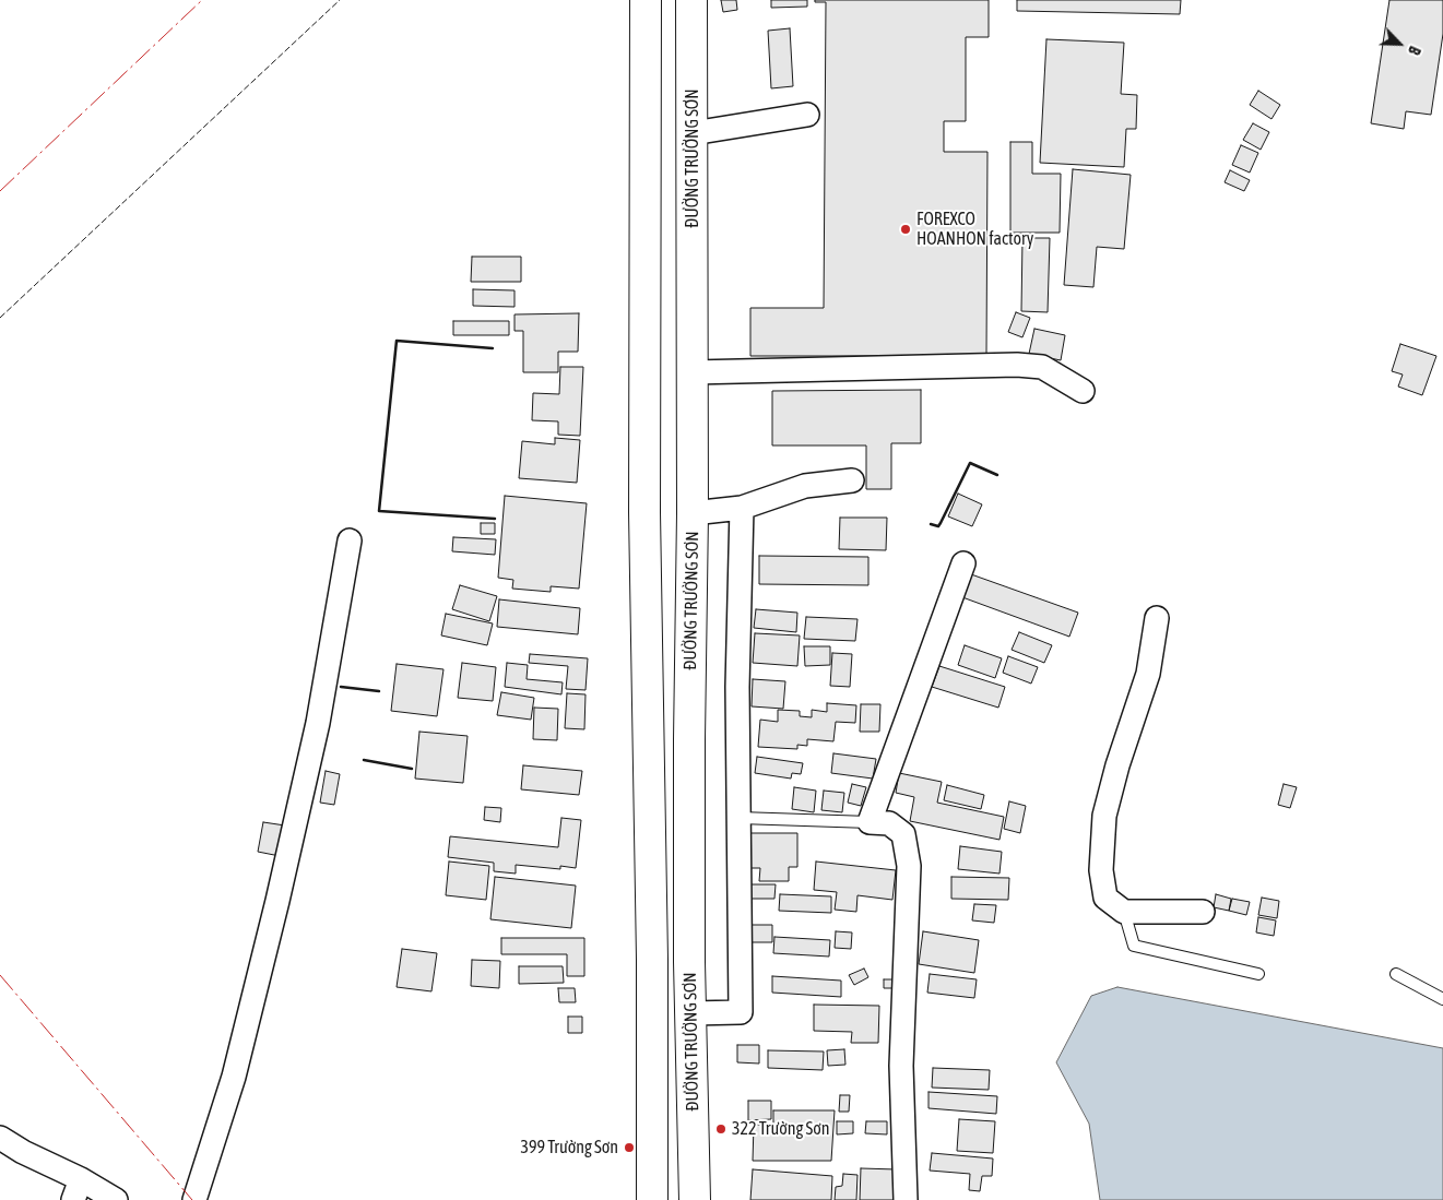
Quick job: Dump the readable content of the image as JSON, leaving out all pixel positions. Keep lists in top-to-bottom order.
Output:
{
  "streets": {
    "highway": ["ĐƯỜNG TRƯỜNG SƠN"]
  },
  "places": ["FOREXCO HOANHON factory", "322 Trường Sơn", "399 Trường Sơn"],
  "north": "bottom right"
}
